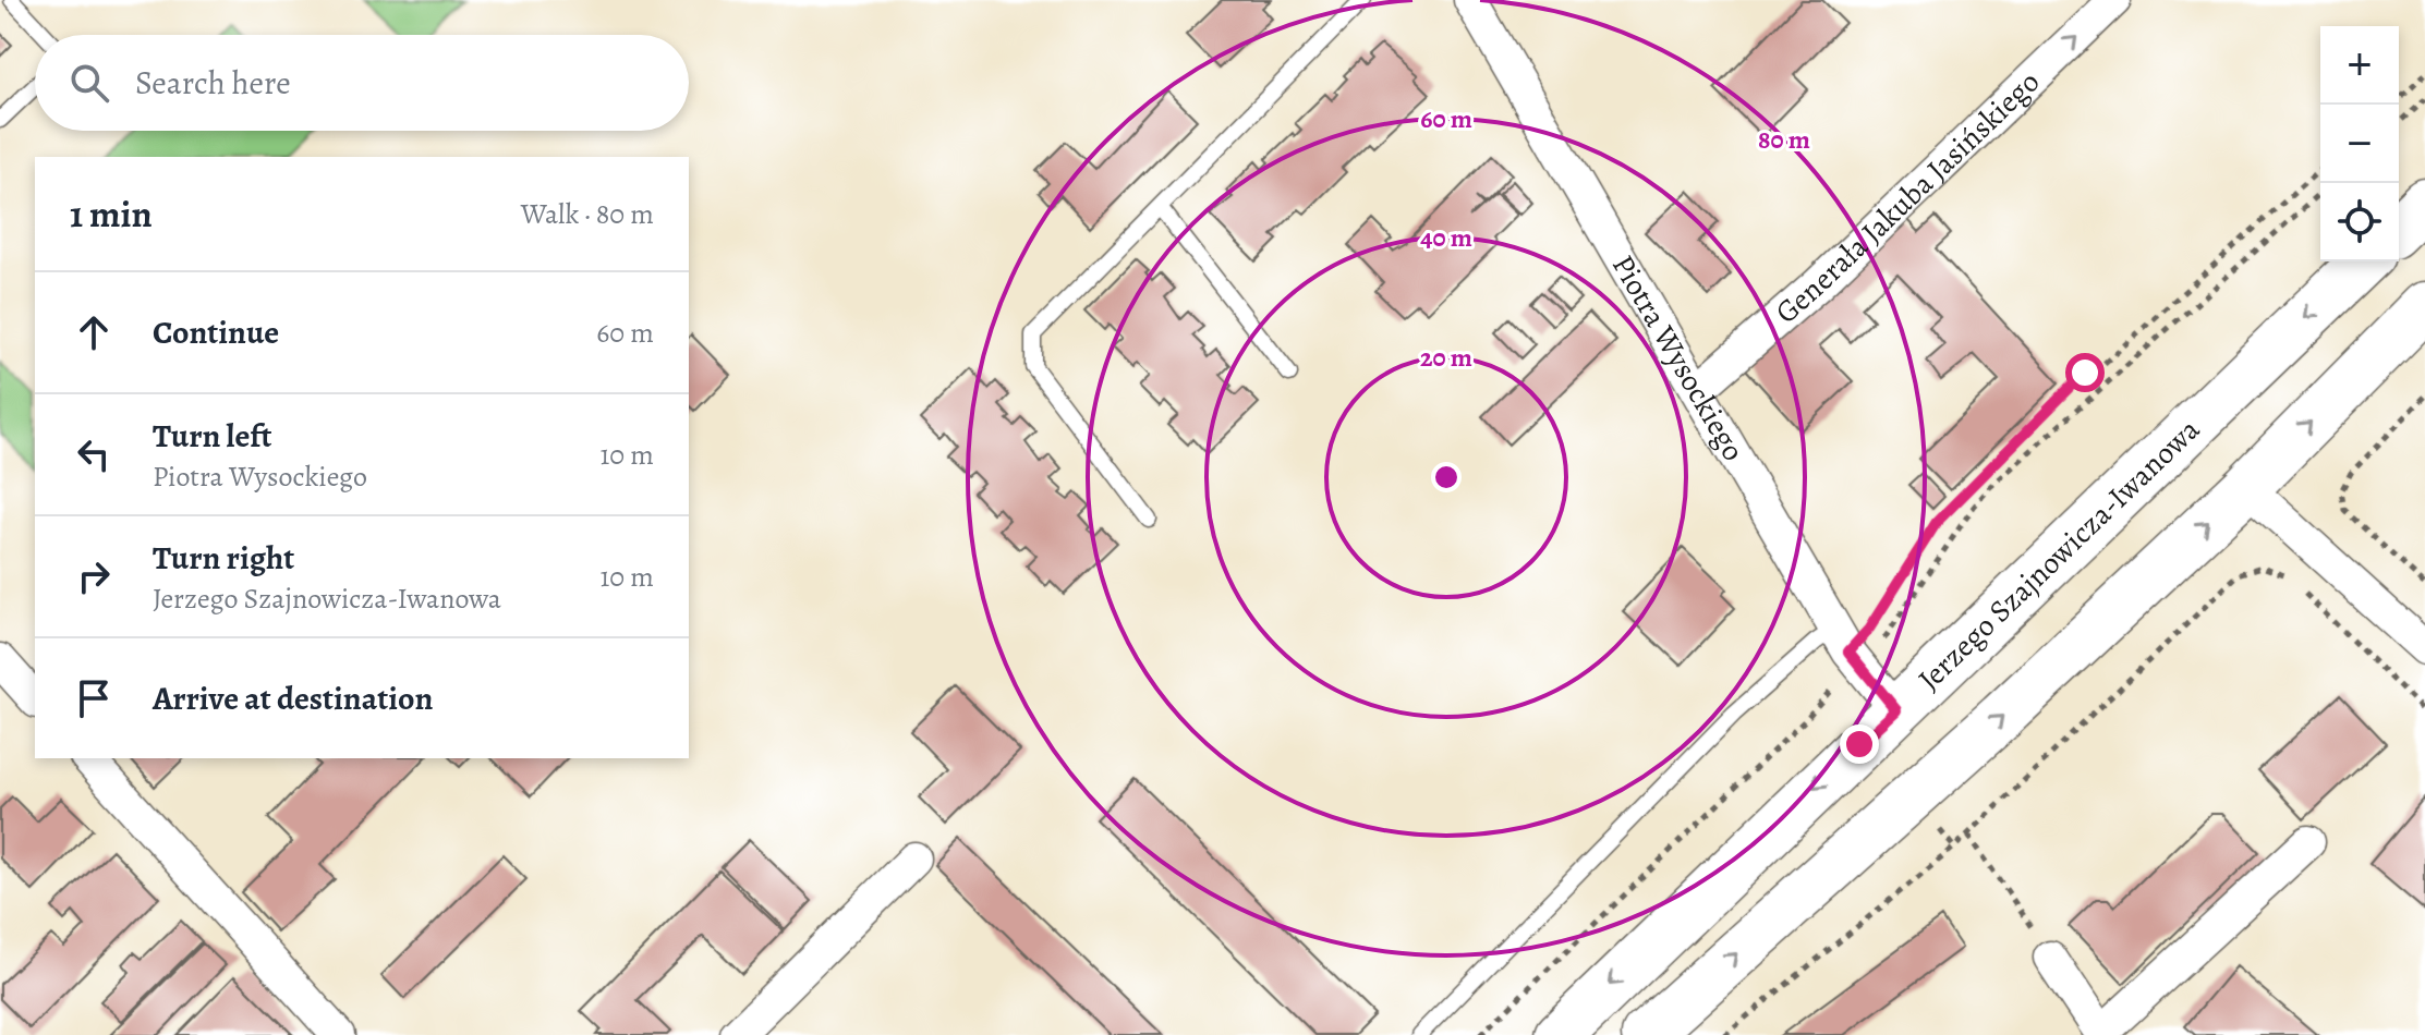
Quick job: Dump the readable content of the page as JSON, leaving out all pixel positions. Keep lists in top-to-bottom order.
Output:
{
  "streets": {
    "main road": ["Jerzego Szajnowicza-Iwanowa"],
    "street": ["Generała Jakuba Jasińskiego", "Piotra Wysockiego"]
  },
  "crossings": [
    ["Generała Jakuba Jasińskiego", "Piotra Wysockiego"],
    ["Piotra Wysockiego", "Jerzego Szajnowicza-Iwanowa"]
  ],
  "one_way": ["Generała Jakuba Jasińskiego"],
  "page": {
    "map_buttons": ["+", "−"],
    "search": "Search here",
    "heading": ["1 min", "Walk · 80 m"],
    "list": [
      ["Continue", "60 m"],
      ["Turn left", "Piotra Wysockiego", "10 m"],
      ["Turn right", "Jerzego Szajnowicza-Iwanowa", "10 m"],
      "Arrive at destination"
    ]
  },
  "rings": [
    "60 m",
    "80 m",
    "40 m",
    "20 m"
  ]
}
